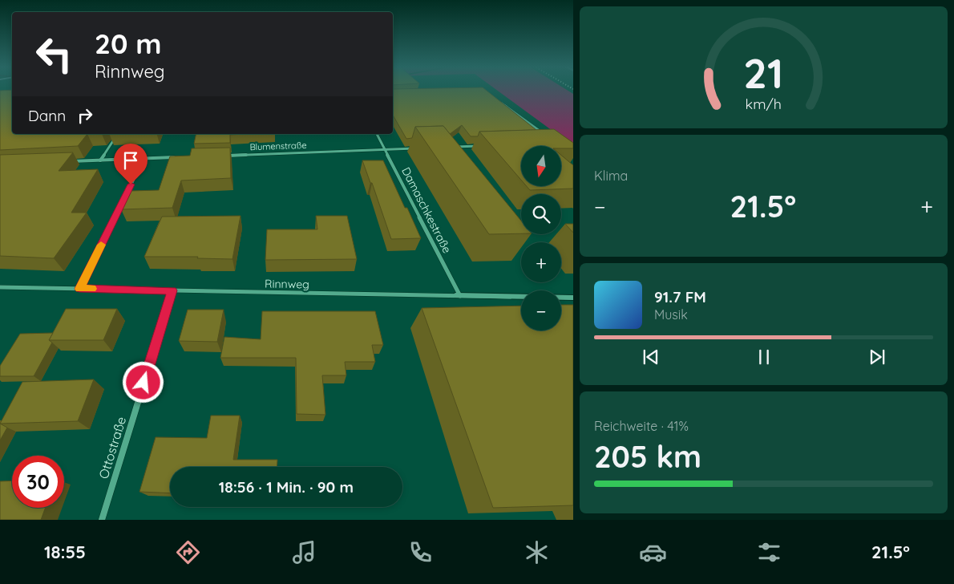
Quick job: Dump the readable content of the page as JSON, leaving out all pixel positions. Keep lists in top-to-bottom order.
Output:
{
  "streets": {
    "street": [
      "Blumenstraße",
      "Damaschkestraße",
      "Rinnweg",
      "Ottostraße"
    ]
  },
  "crossings": [
    ["Blumenstraße", "Damaschkestraße"],
    ["Damaschkestraße", "Rinnweg"],
    ["Rinnweg", "Ottostraße"]
  ],
  "north": "bottom",
  "page": {
    "turn": ["20 m", "Rinnweg"],
    "then": "Dann",
    "tile": [
      "Klima",
      ["Reichweite · 41%", "205 km"]
    ],
    "map_buttons": ["+", "−"],
    "heat": ["−", "21.5°", "+"],
    "song": ["91.7 FM", "Musik"],
    "limit": "30",
    "trip": "18:56 · 1 Min. · 90 m",
    "tabs": ["18:55", "21.5°"],
    "gauge": ["21", "km/h"]
  }
}
